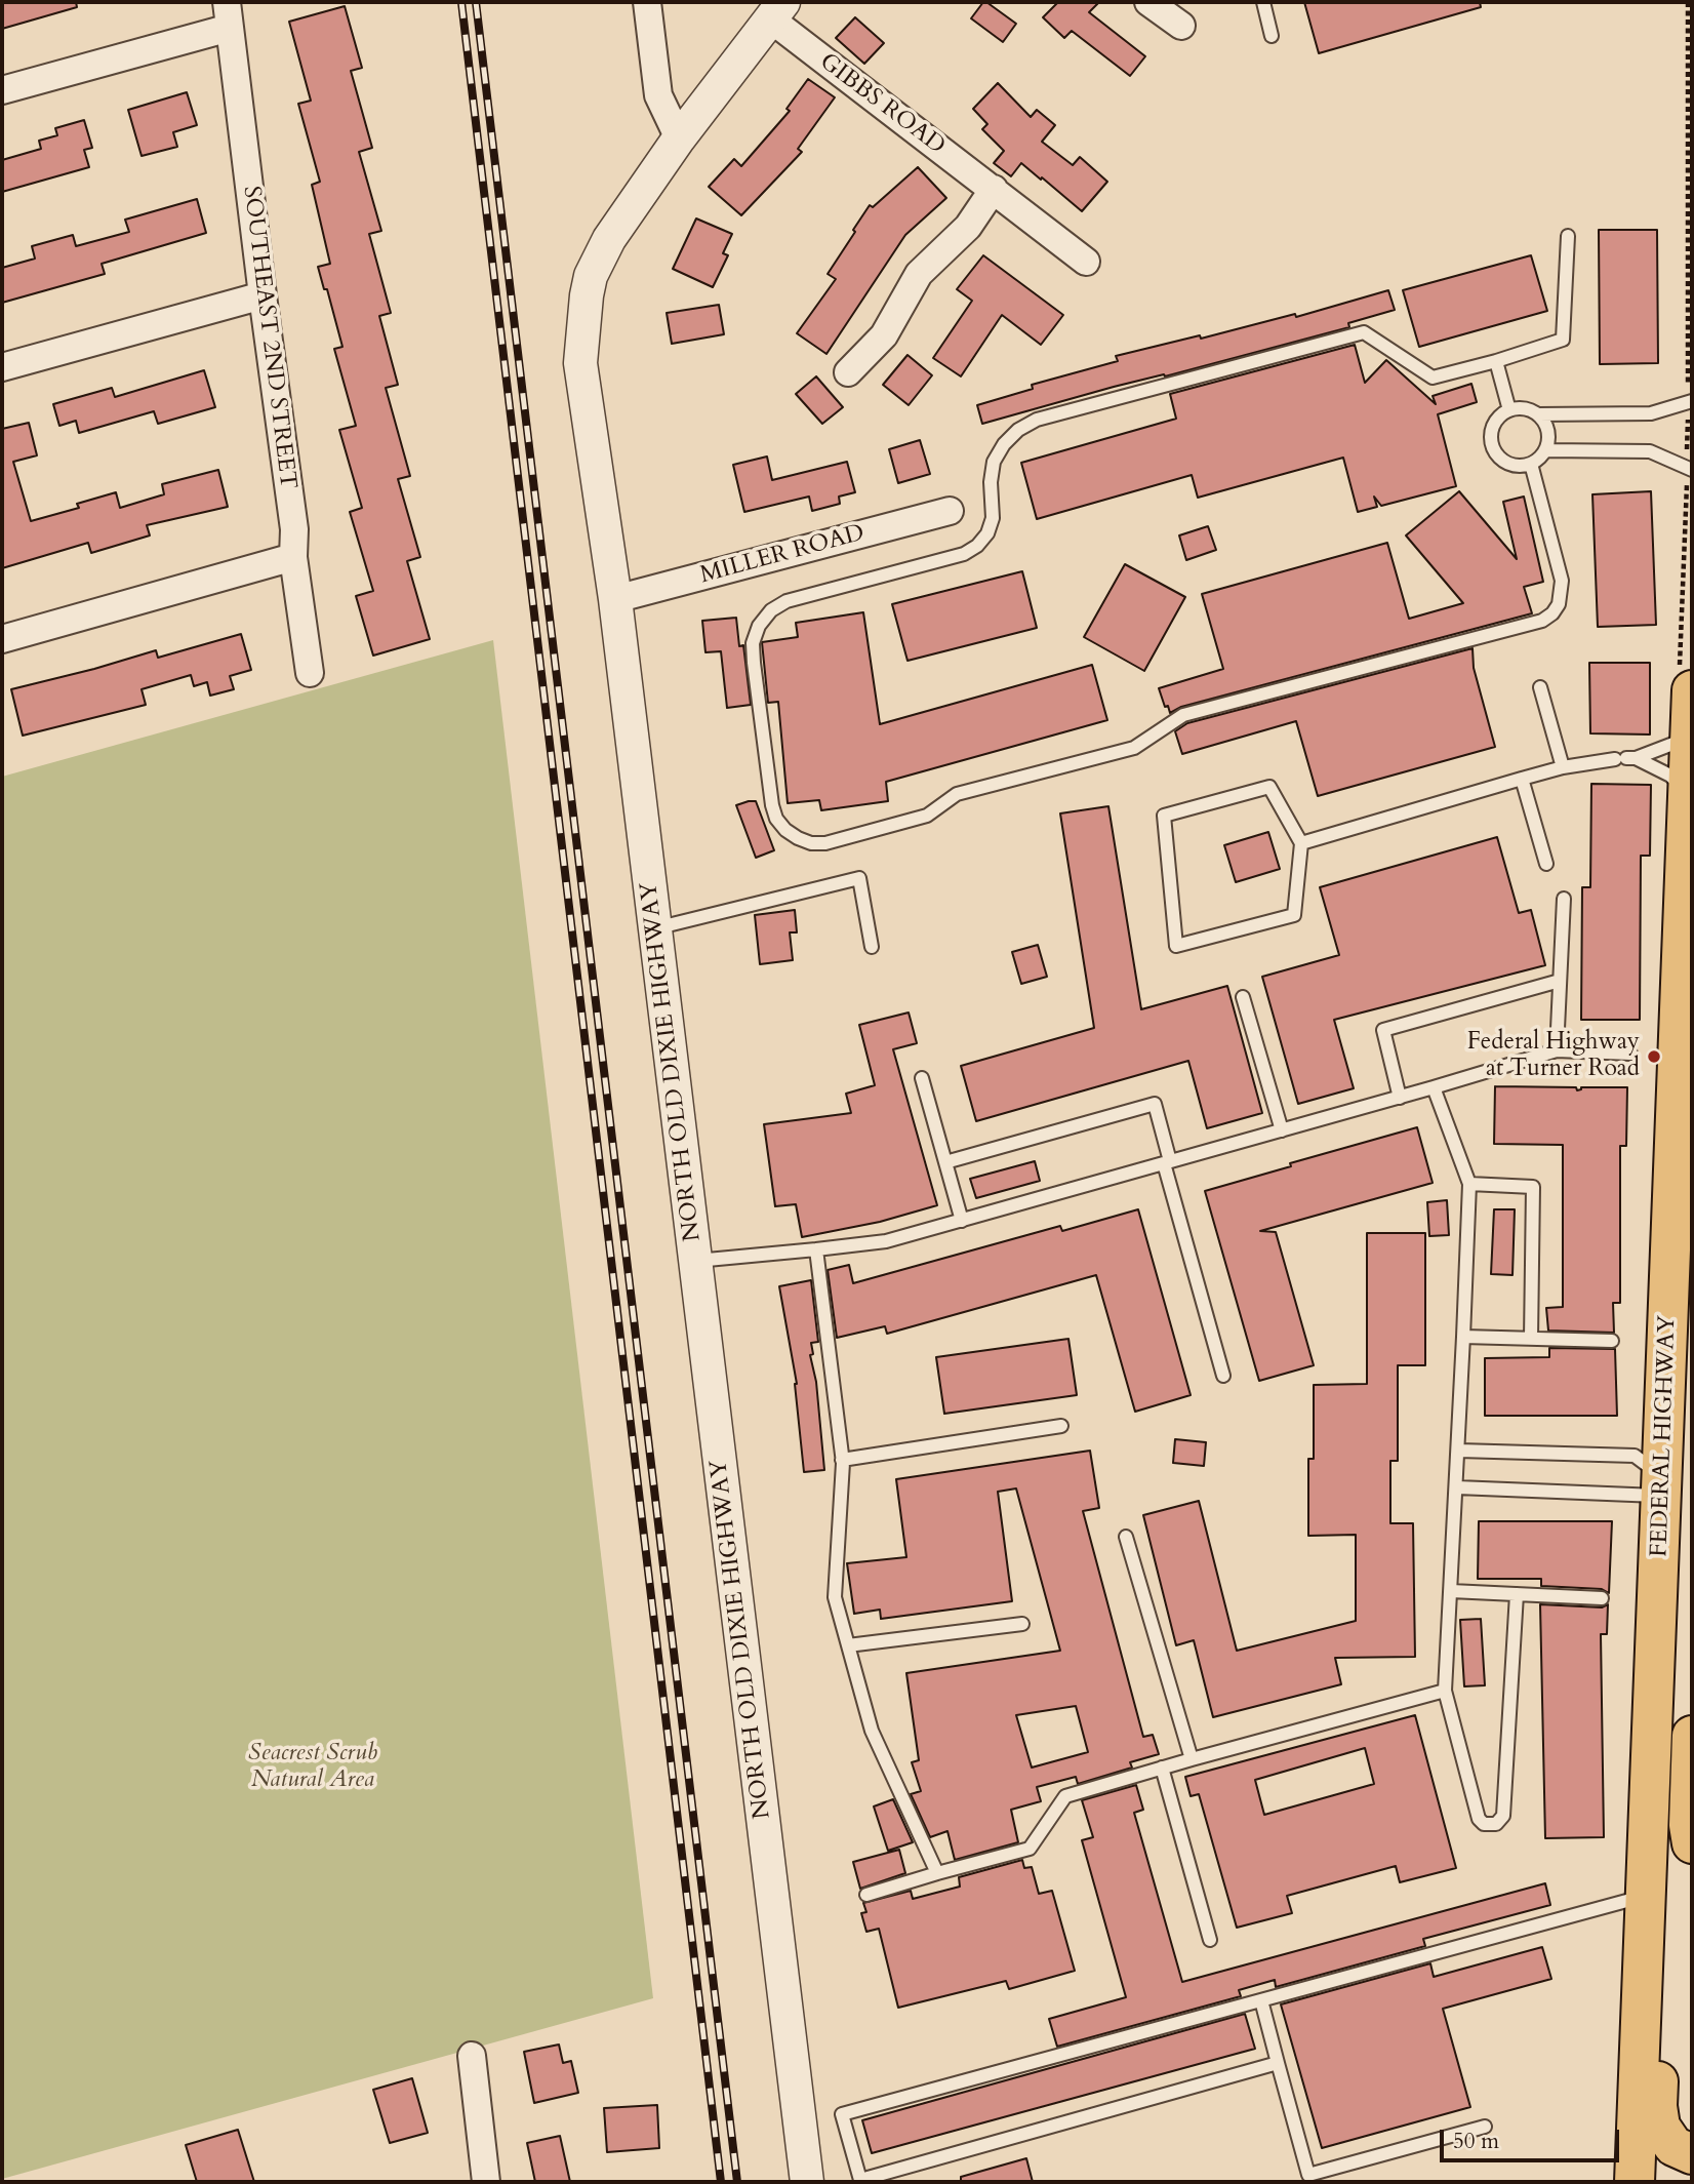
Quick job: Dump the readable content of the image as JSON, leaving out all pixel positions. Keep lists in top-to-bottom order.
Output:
{
  "streets": {
    "main road": ["FEDERAL HIGHWAY"],
    "street": [
      "GIBBS ROAD",
      "SOUTHEAST 2ND STREET",
      "MILLER ROAD",
      "NORTH OLD DIXIE HIGHWAY"
    ]
  },
  "crossings": [
    ["GIBBS ROAD", "NORTH OLD DIXIE HIGHWAY"],
    ["MILLER ROAD", "NORTH OLD DIXIE HIGHWAY"]
  ],
  "parks": ["Seacrest Scrub Natural Area"],
  "places": ["Federal Highway at Turner Road"],
  "scale_bar": "50 m"
}
